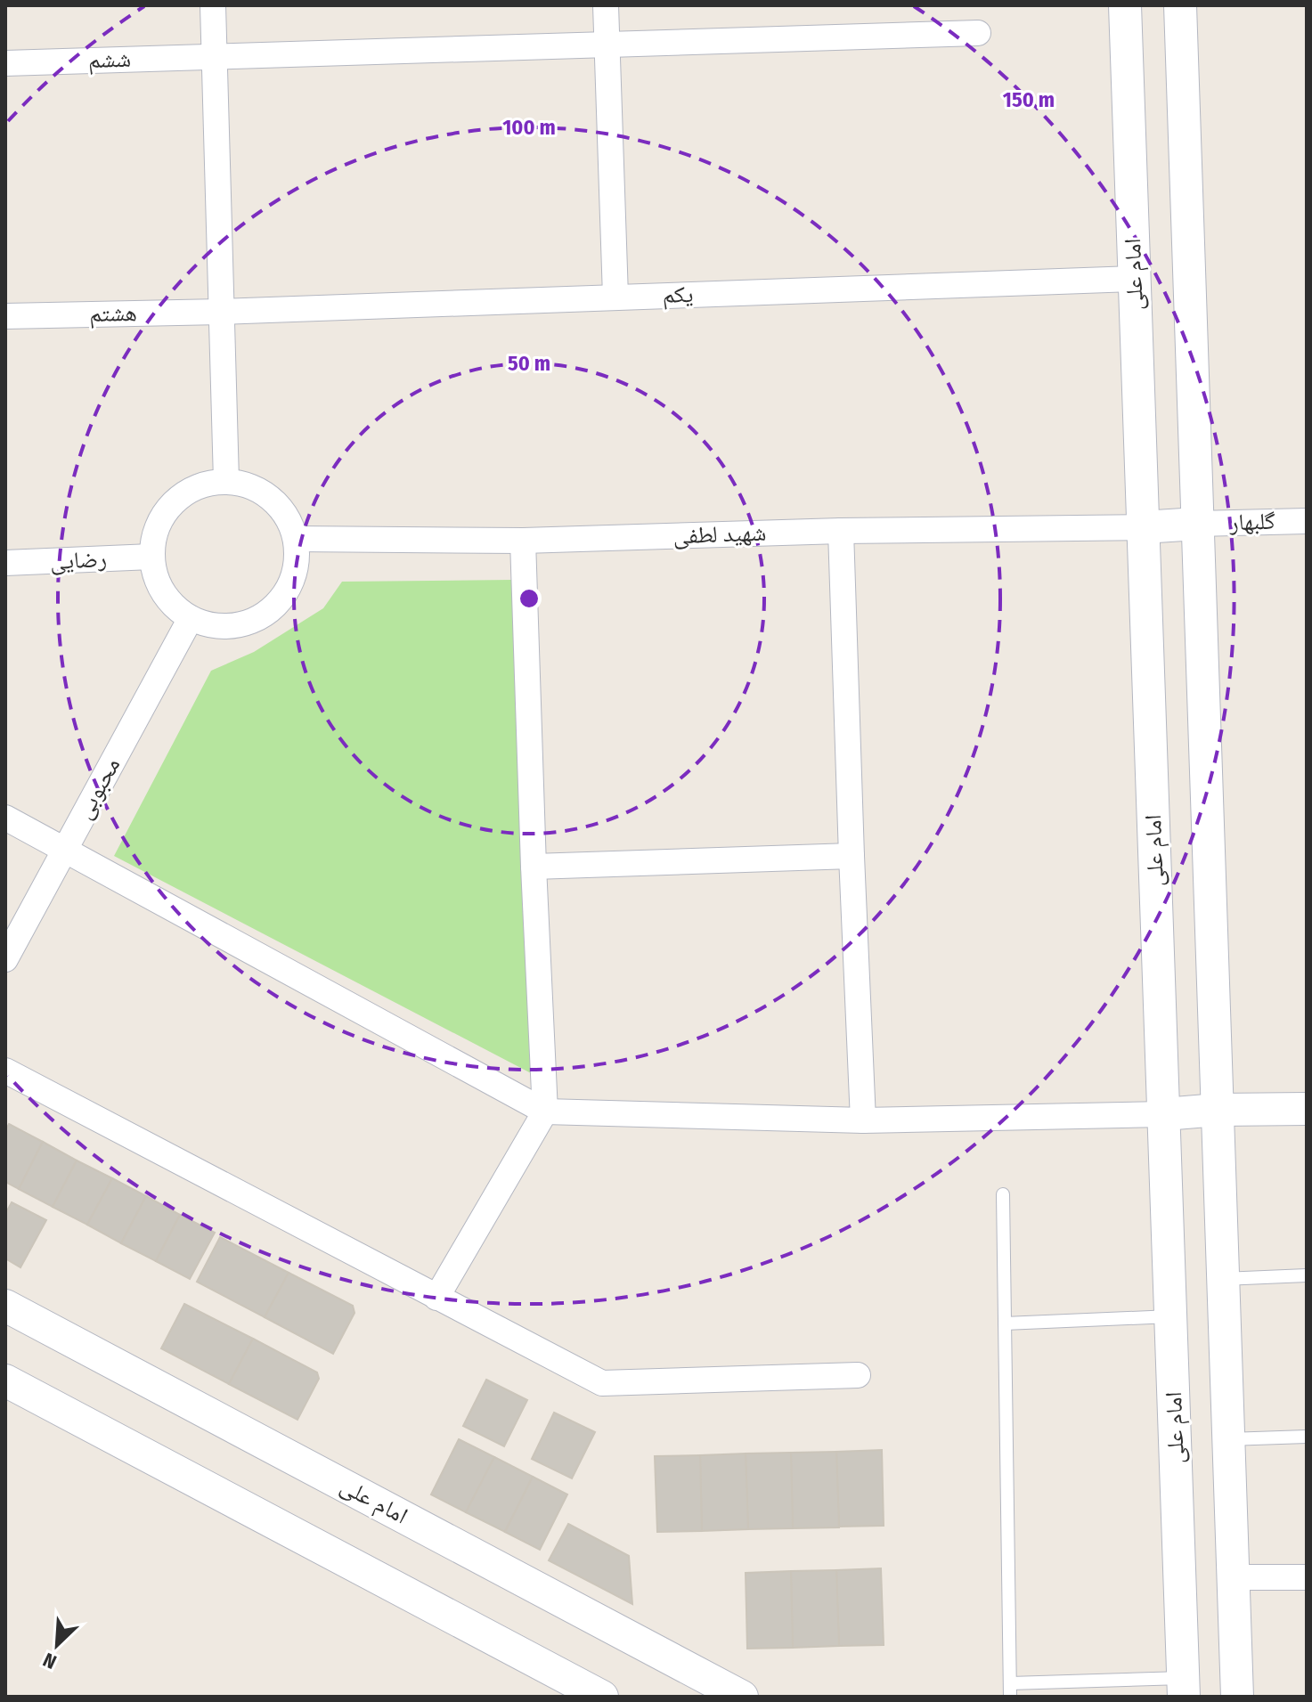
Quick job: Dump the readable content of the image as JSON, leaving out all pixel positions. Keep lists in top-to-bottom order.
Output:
{
  "streets": {
    "street": [
      "ششم",
      "امام علی",
      "یکم",
      "هشتم",
      "گلبهار",
      "شهید لطفی",
      "رضایی",
      "محبوبی"
    ]
  },
  "crossings": [
    ["امام علی", "یکم"],
    ["امام علی", "شهید لطفی"],
    ["یکم", "هشتم"],
    ["شهید لطفی", "رضایی"],
    ["شهید لطفی", "محبوبی"],
    ["رضایی", "محبوبی"]
  ],
  "north": "bottom left",
  "rings": ["150 m", "100 m", "50 m"]
}
